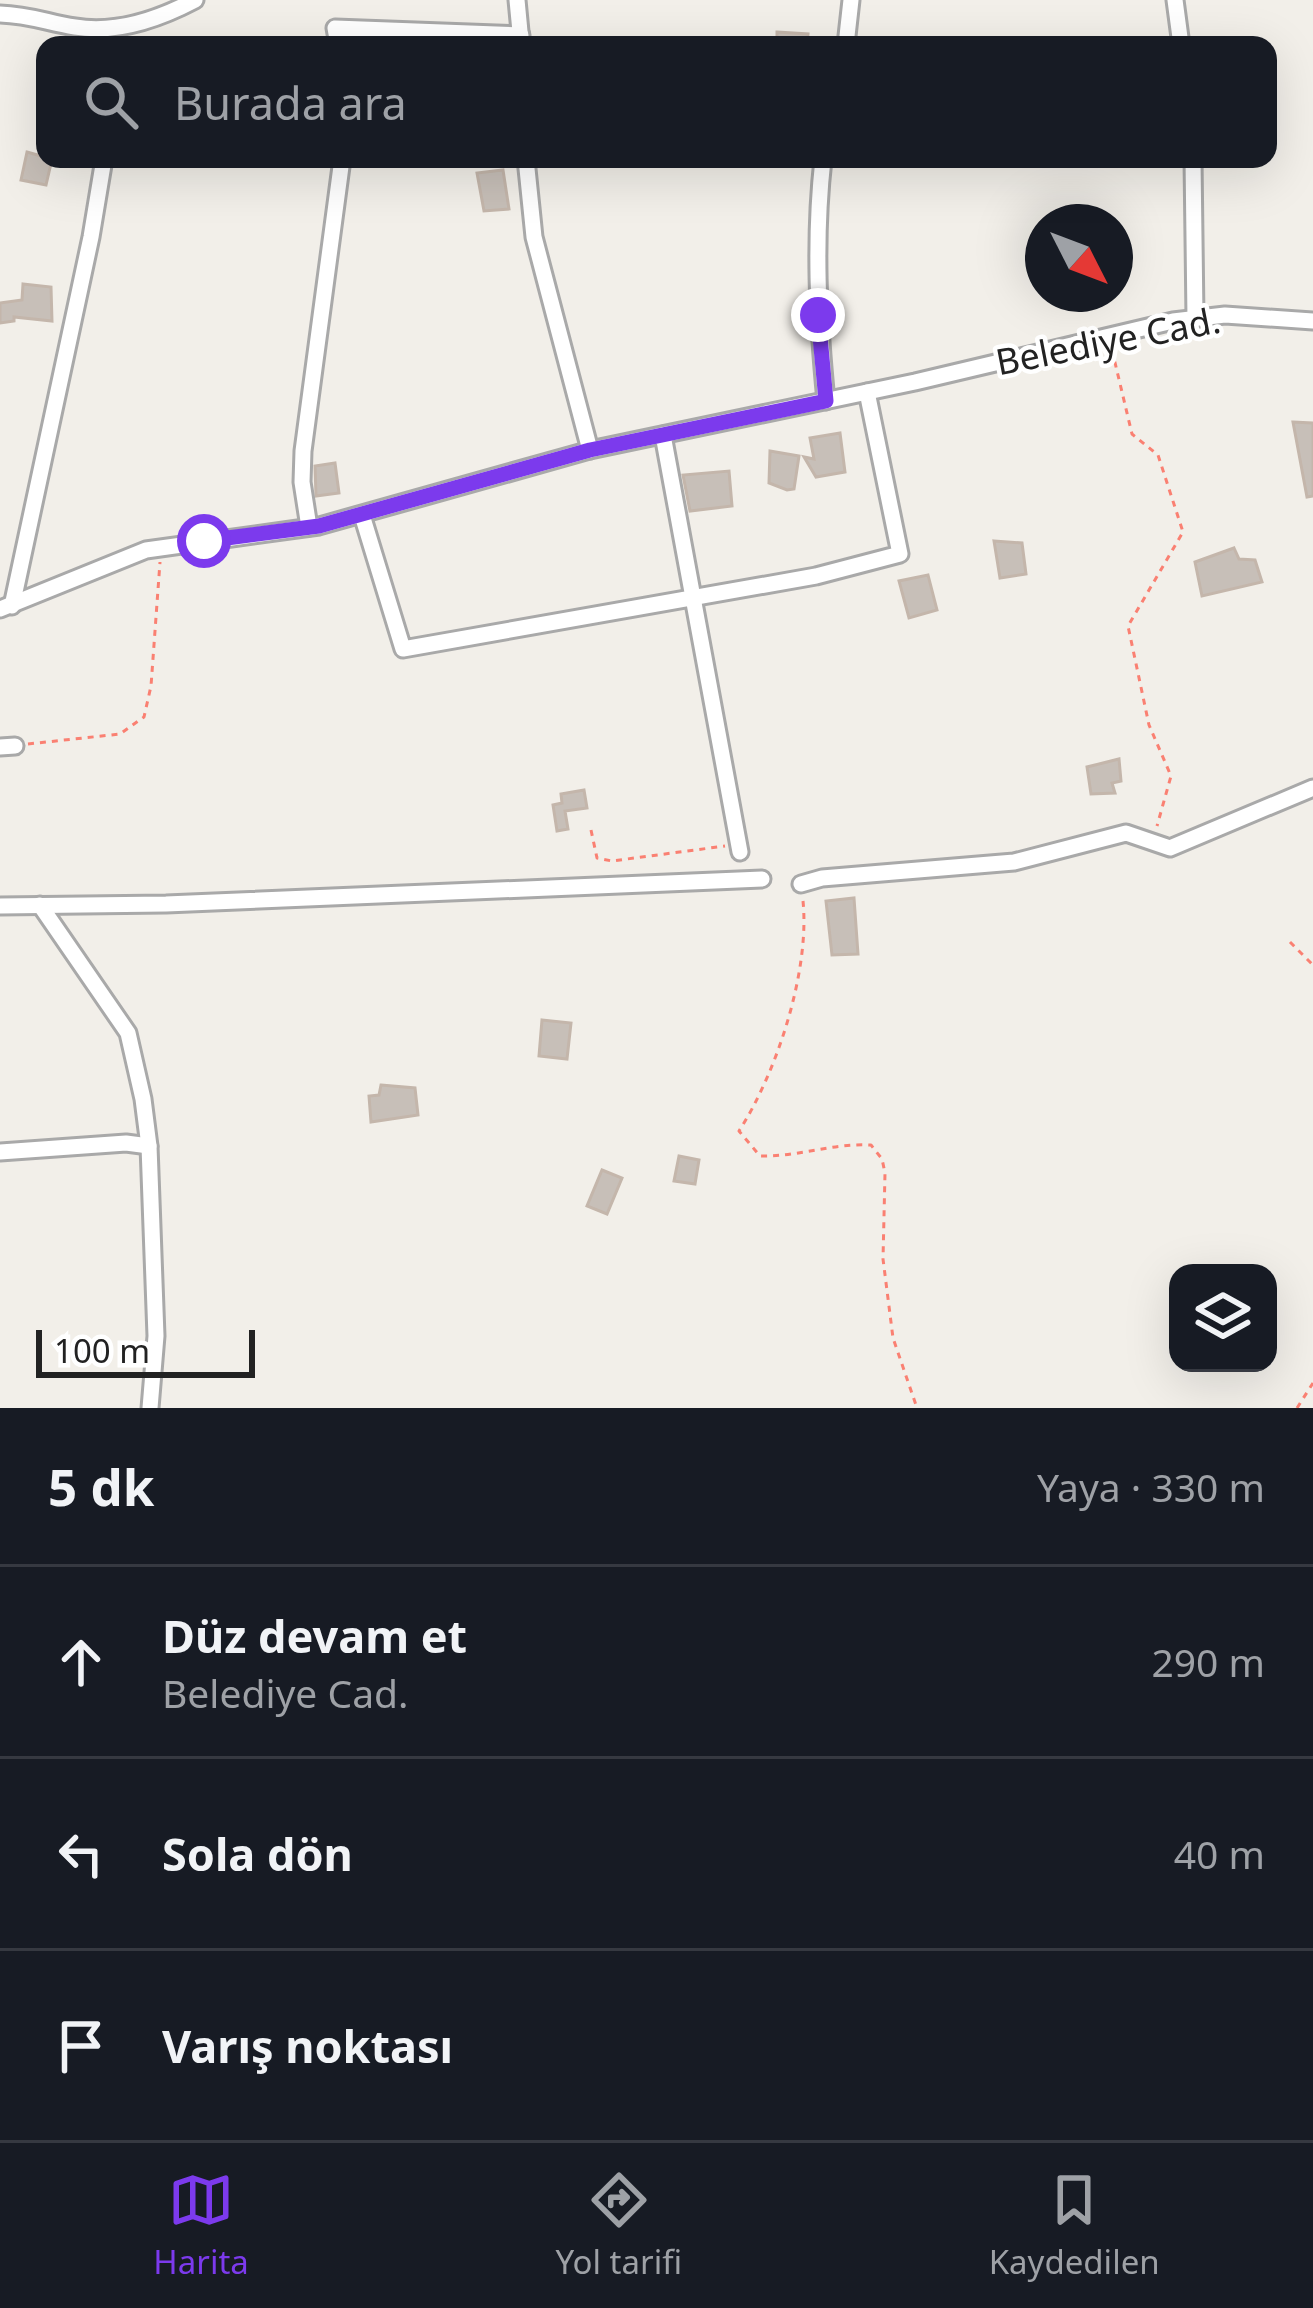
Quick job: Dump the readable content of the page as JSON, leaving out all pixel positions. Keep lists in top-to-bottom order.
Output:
{
  "streets": {
    "street": ["Belediye Cad."]
  },
  "scale_bar": "100 m",
  "north": "bottom right",
  "page": {
    "search": "Burada ara",
    "scale": "100 m",
    "heading": ["5 dk", "Yaya · 330 m"],
    "list": [
      ["Düz devam et", "Belediye Cad.", "290 m"],
      ["Sola dön", "40 m"],
      "Varış noktası"
    ],
    "nav": ["Harita", "Yol tarifi", "Kaydedilen"]
  }
}
